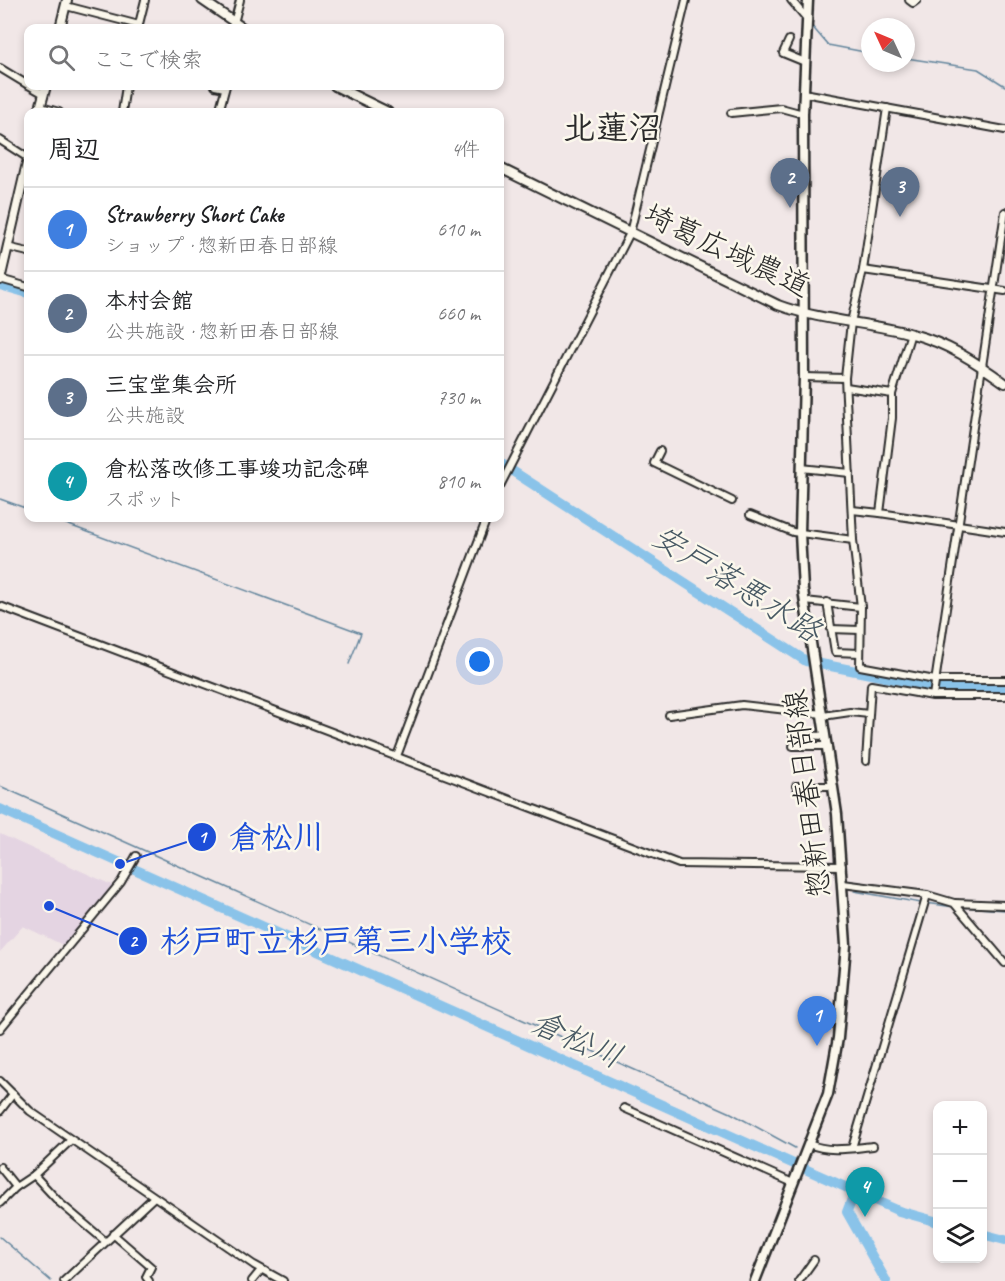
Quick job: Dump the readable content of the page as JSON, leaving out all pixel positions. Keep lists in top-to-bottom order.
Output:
{
  "streets": {
    "main road": ["惣新田春日部線"],
    "street": ["埼葛広域農道"]
  },
  "crossings": [
    ["埼葛広域農道", "惣新田春日部線"]
  ],
  "districts": ["北蓮沼"],
  "water": ["安戸落悪水路", "倉松川"],
  "places": ["倉松川", "杉戸町立杉戸第三小学校"],
  "north": "top left",
  "page": {
    "search": "ここで検索",
    "heading": ["周辺", "4件"],
    "pins": [
      "2",
      "3",
      "1",
      "4"
    ],
    "list": [
      {
        "mark": "1",
        "name": "Strawberry Short Cake",
        "note": "ショップ · 惣新田春日部線",
        "value": "610 m"
      },
      {
        "mark": "2",
        "name": "本村会館",
        "note": "公共施設 · 惣新田春日部線",
        "value": "660 m"
      },
      {
        "mark": "3",
        "name": "三宝堂集会所",
        "note": "公共施設",
        "value": "730 m"
      },
      {
        "mark": "4",
        "name": "倉松落改修工事竣功記念碑",
        "note": "スポット",
        "value": "810 m"
      }
    ],
    "map_buttons": ["+", "−"]
  }
}
